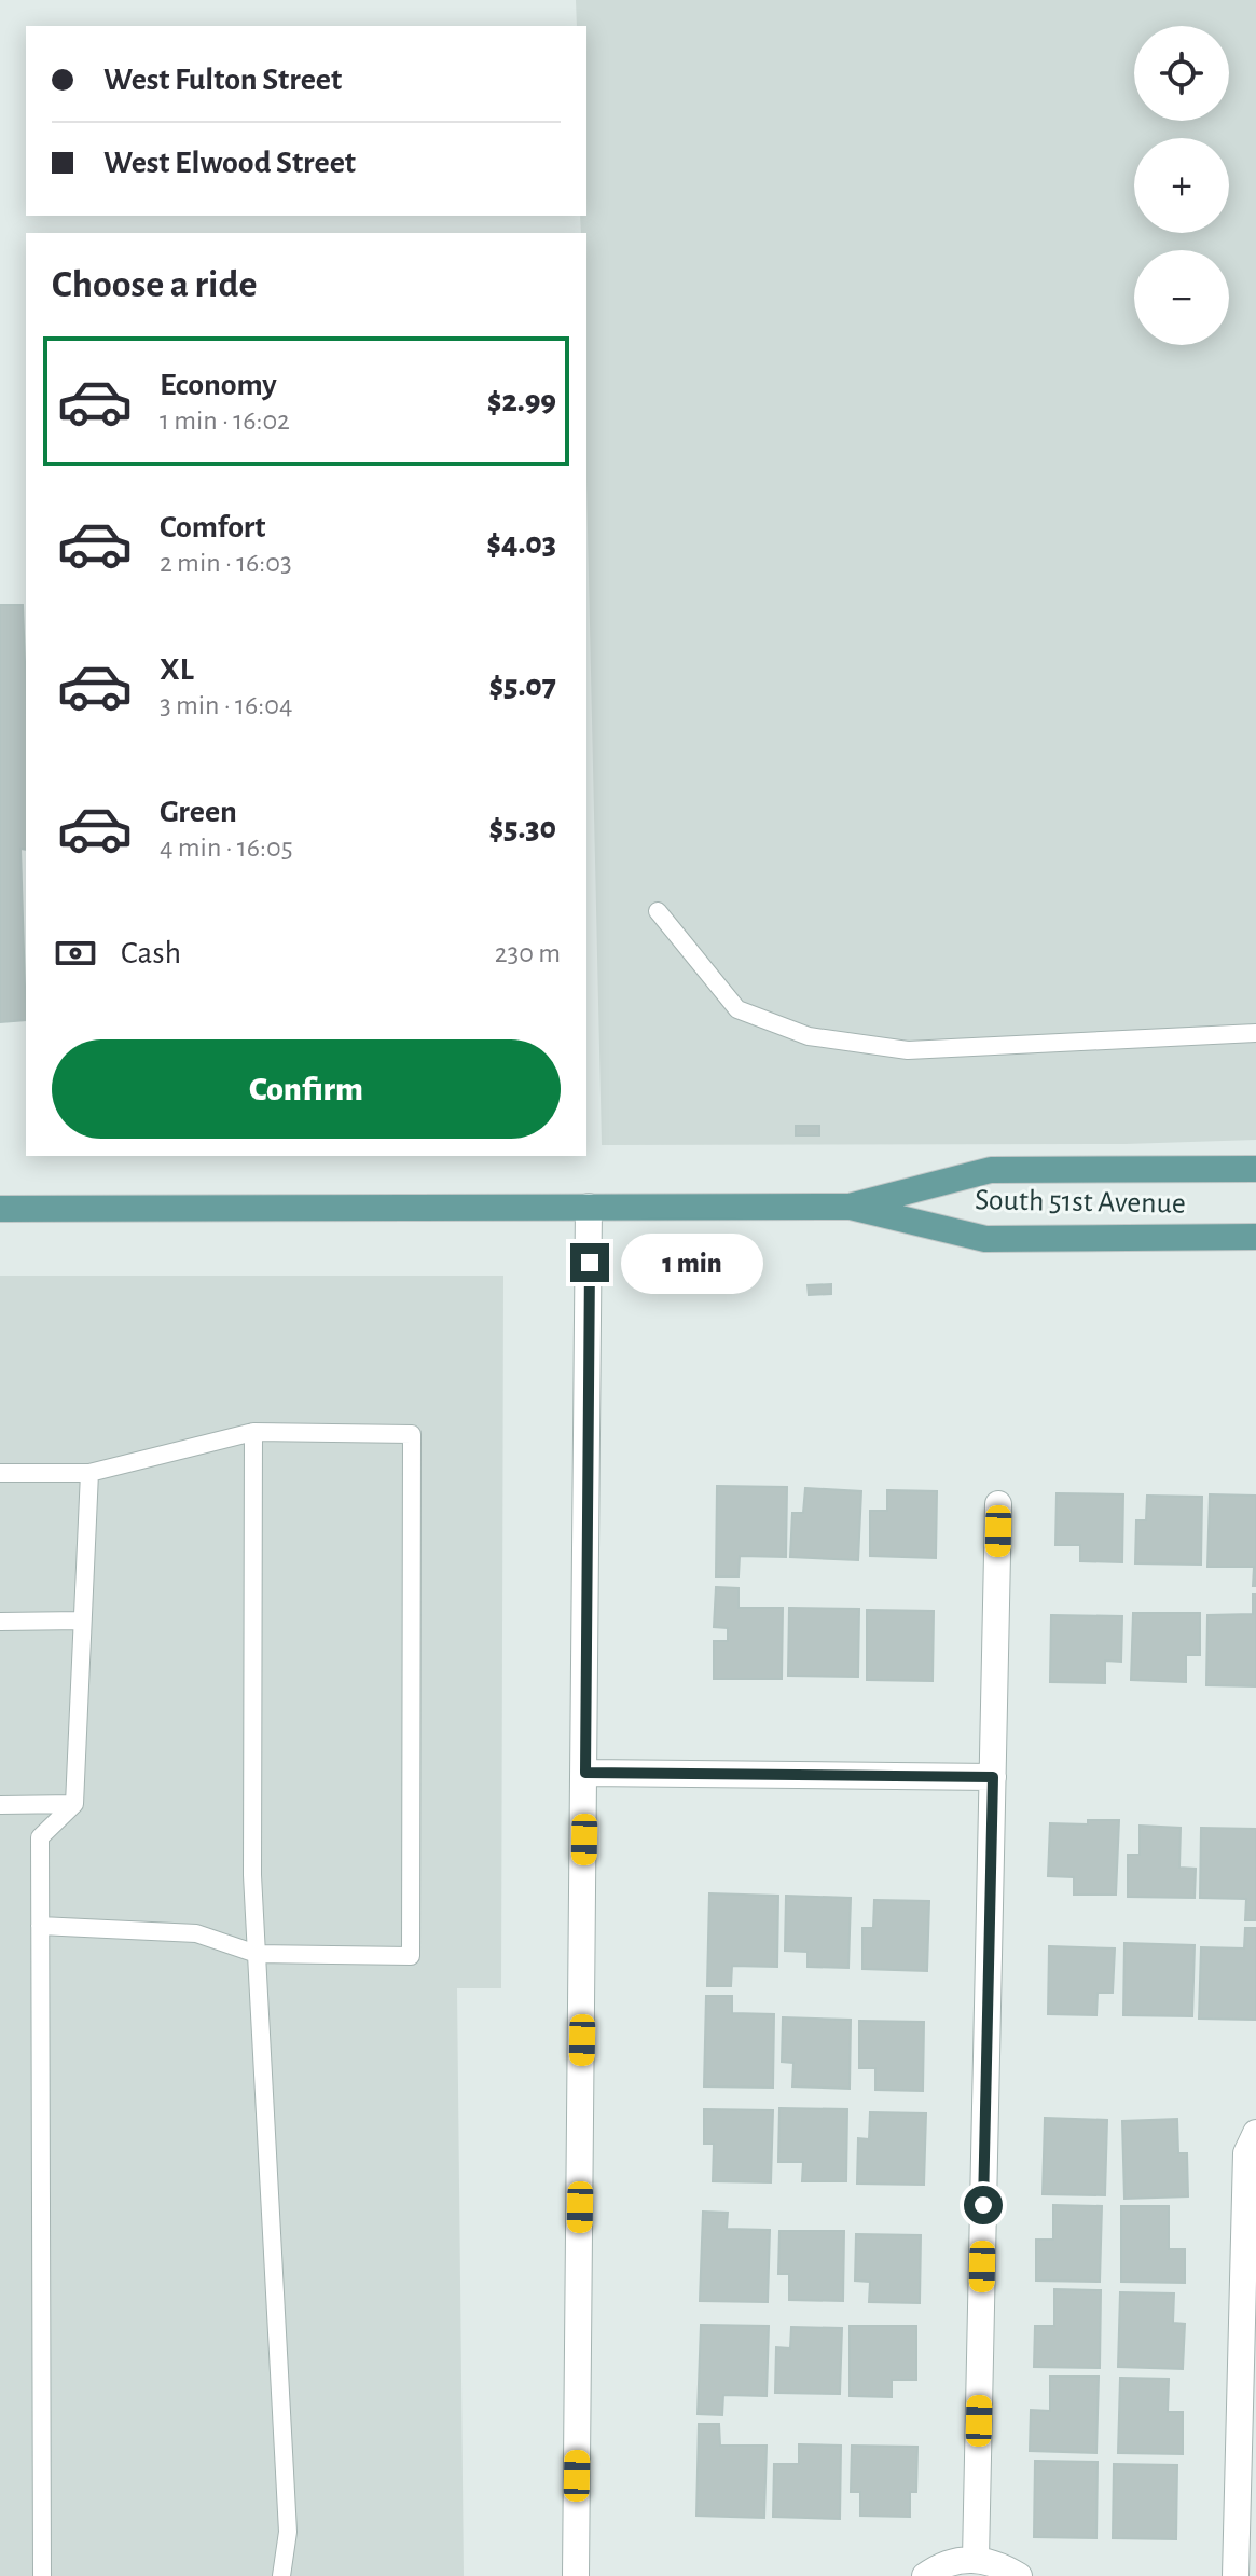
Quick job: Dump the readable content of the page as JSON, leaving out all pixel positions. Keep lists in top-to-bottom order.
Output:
{
  "streets": {
    "main road": ["South 51st Avenue"]
  },
  "page": {
    "map_buttons": ["+", "−"],
    "banner": ["West Fulton Street", "West Elwood Street"],
    "heading": "Choose a ride",
    "list": [
      {
        "name": "Economy",
        "note": "1 min · 16:02",
        "value": "$2.99"
      },
      {
        "name": "Comfort",
        "note": "2 min · 16:03",
        "value": "$4.03"
      },
      {
        "name": "XL",
        "note": "3 min · 16:04",
        "value": "$5.07"
      },
      {
        "name": "Green",
        "note": "4 min · 16:05",
        "value": "$5.30"
      }
    ],
    "pay": ["Cash", "230 m"],
    "buttons": "Confirm",
    "bubble": "1 min"
  }
}
